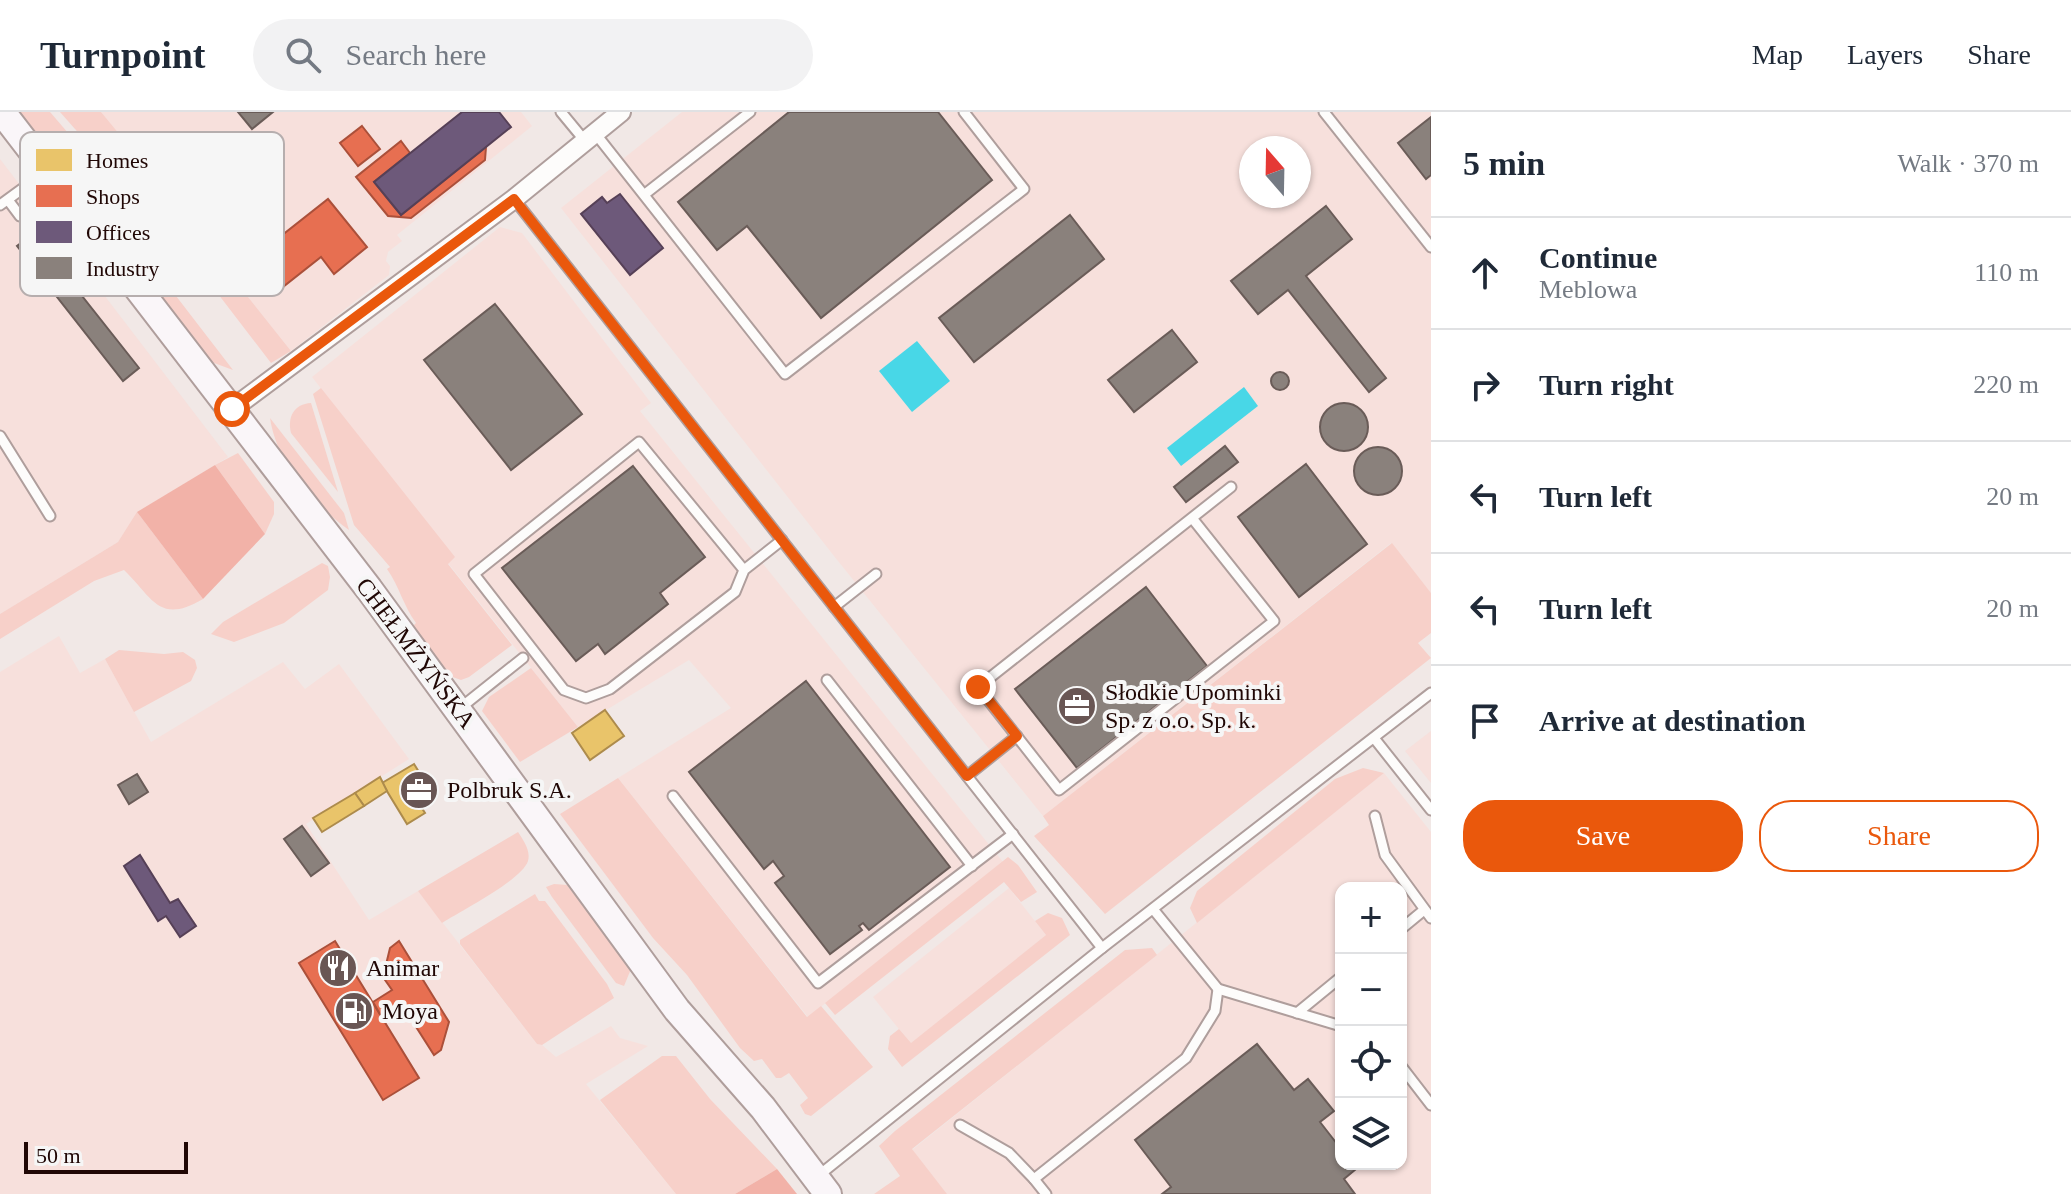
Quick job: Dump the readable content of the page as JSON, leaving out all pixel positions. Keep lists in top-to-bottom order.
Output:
{
  "streets": {
    "street": ["CHEŁMŻYŃSKA"]
  },
  "places": {
    "office": ["Słodkie Upominki Sp. z o.o. Sp. k.", "Polbruk S.A."],
    "restaurant": ["Animar"],
    "fuel station": ["Moya"]
  },
  "legend": [
    "Homes",
    "Shops",
    "Offices",
    "Industry"
  ],
  "scale_bar": "50 m",
  "north": "top",
  "page": {
    "header": "Turnpoint",
    "search": "Search here",
    "nav": ["Map", "Layers", "Share"],
    "heading": ["5 min", "Walk · 370 m"],
    "list": [
      ["Continue", "Meblowa", "110 m"],
      ["Turn right", "220 m"],
      ["Turn left", "20 m"],
      ["Turn left", "20 m"],
      "Arrive at destination"
    ],
    "buttons": ["Save", "Share"],
    "map_buttons": ["+", "−"],
    "scale": "50 m"
  }
}
